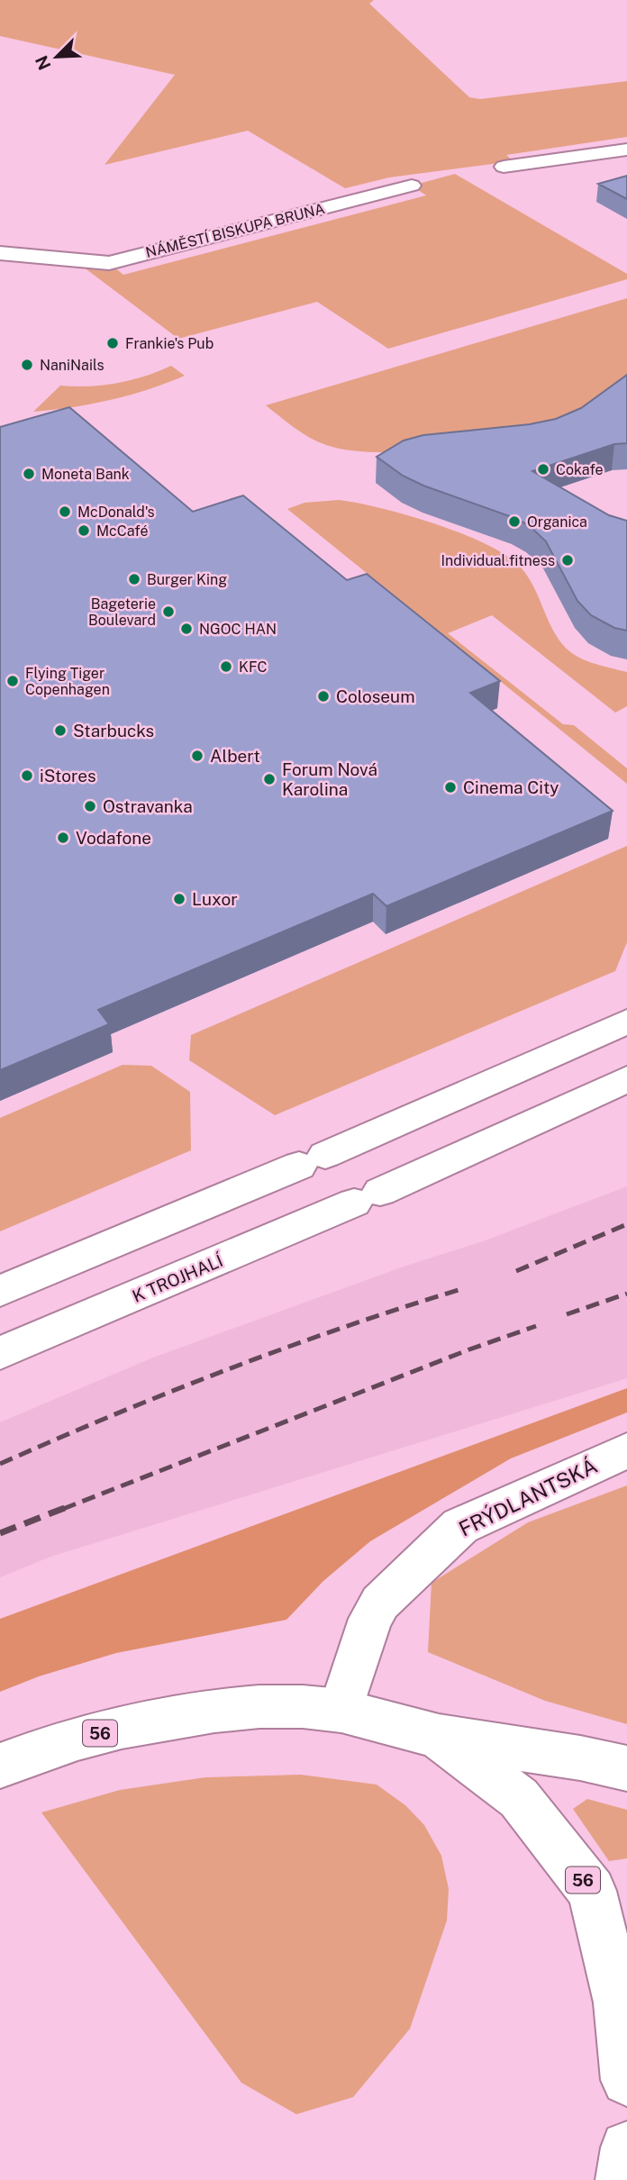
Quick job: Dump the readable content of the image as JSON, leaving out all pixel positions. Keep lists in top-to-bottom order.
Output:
{
  "streets": {
    "main road": [
      "NÁMĚSTÍ BISKUPA BRUNA",
      "K TROJHALÍ",
      "FRÝDLANTSKÁ",
      "56"
    ]
  },
  "crossings": [
    ["FRÝDLANTSKÁ", "56"]
  ],
  "places": [
    "Frankie's Pub",
    "NaniNails",
    "Cokafe",
    "Moneta Bank",
    "McDonald's",
    "Organica",
    "McCafé",
    "Individual.fitness",
    "Burger King",
    "Bageterie Boulevard",
    "NGOC HAN",
    "KFC",
    "Flying Tiger Copenhagen",
    "Coloseum",
    "Starbucks",
    "Albert",
    "iStores",
    "Forum Nová Karolina",
    "Cinema City",
    "Ostravanka",
    "Vodafone",
    "Luxor"
  ],
  "north": "bottom left"
}
